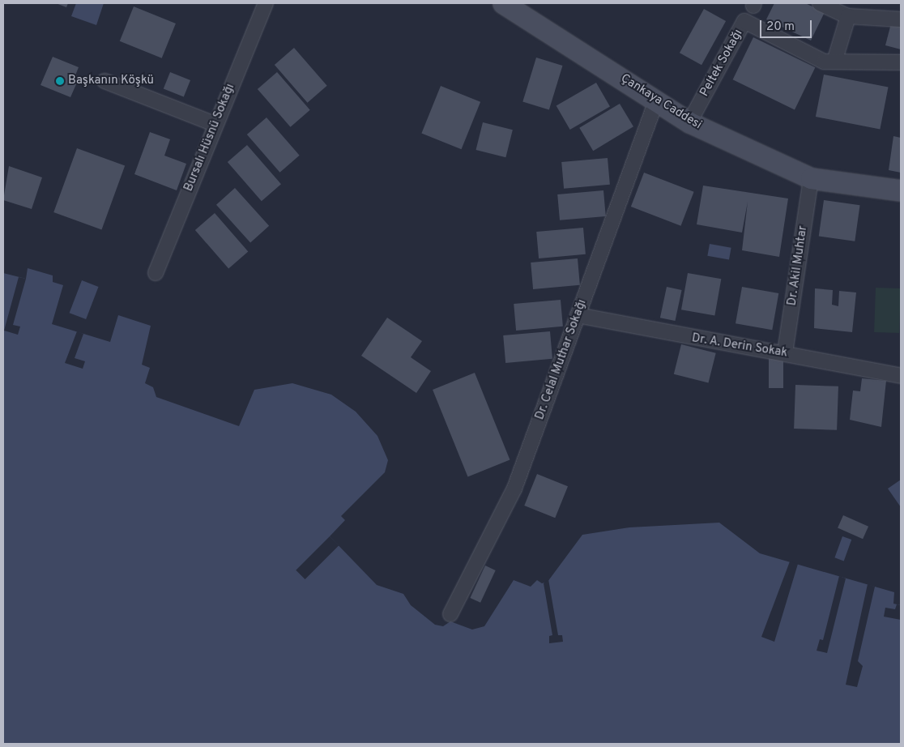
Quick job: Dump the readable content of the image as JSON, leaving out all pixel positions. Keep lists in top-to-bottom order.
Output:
{
  "streets": {
    "street": [
      "Peltek Sokağı",
      "Çankaya Caddesi",
      "Bursalı Hüsnü Sokağı",
      "Dr. Akil Muhtar",
      "Dr. A. Derin Sokak",
      "Dr. Celal Muthar Sokağı"
    ]
  },
  "crossings": [
    ["Peltek Sokağı", "Çankaya Caddesi"],
    ["Çankaya Caddesi", "Dr. Akil Muhtar"],
    ["Çankaya Caddesi", "Dr. Celal Muthar Sokağı"],
    ["Dr. Akil Muhtar", "Dr. A. Derin Sokak"],
    ["Dr. A. Derin Sokak", "Dr. Celal Muthar Sokağı"]
  ],
  "places": ["Başkanın Köşkü"],
  "scale_bar": "20 m"
}
